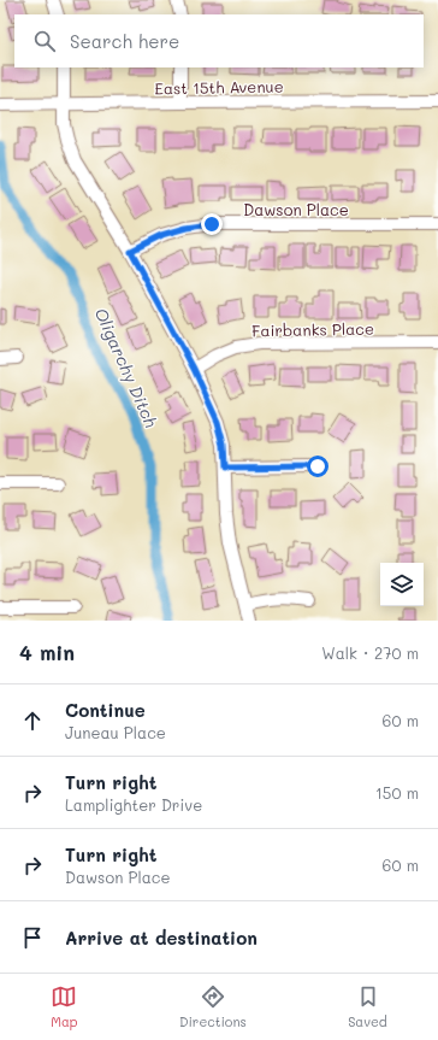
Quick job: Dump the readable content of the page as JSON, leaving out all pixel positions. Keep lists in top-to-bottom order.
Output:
{
  "streets": {
    "street": ["East 15th Avenue", "Dawson Place", "Fairbanks Place"]
  },
  "water": ["Oligarchy Ditch"],
  "page": {
    "search": "Search here",
    "heading": ["4 min", "Walk · 270 m"],
    "list": [
      ["Continue", "Juneau Place", "60 m"],
      ["Turn right", "Lamplighter Drive", "150 m"],
      ["Turn right", "Dawson Place", "60 m"],
      "Arrive at destination"
    ],
    "nav": ["Map", "Directions", "Saved"]
  }
}
